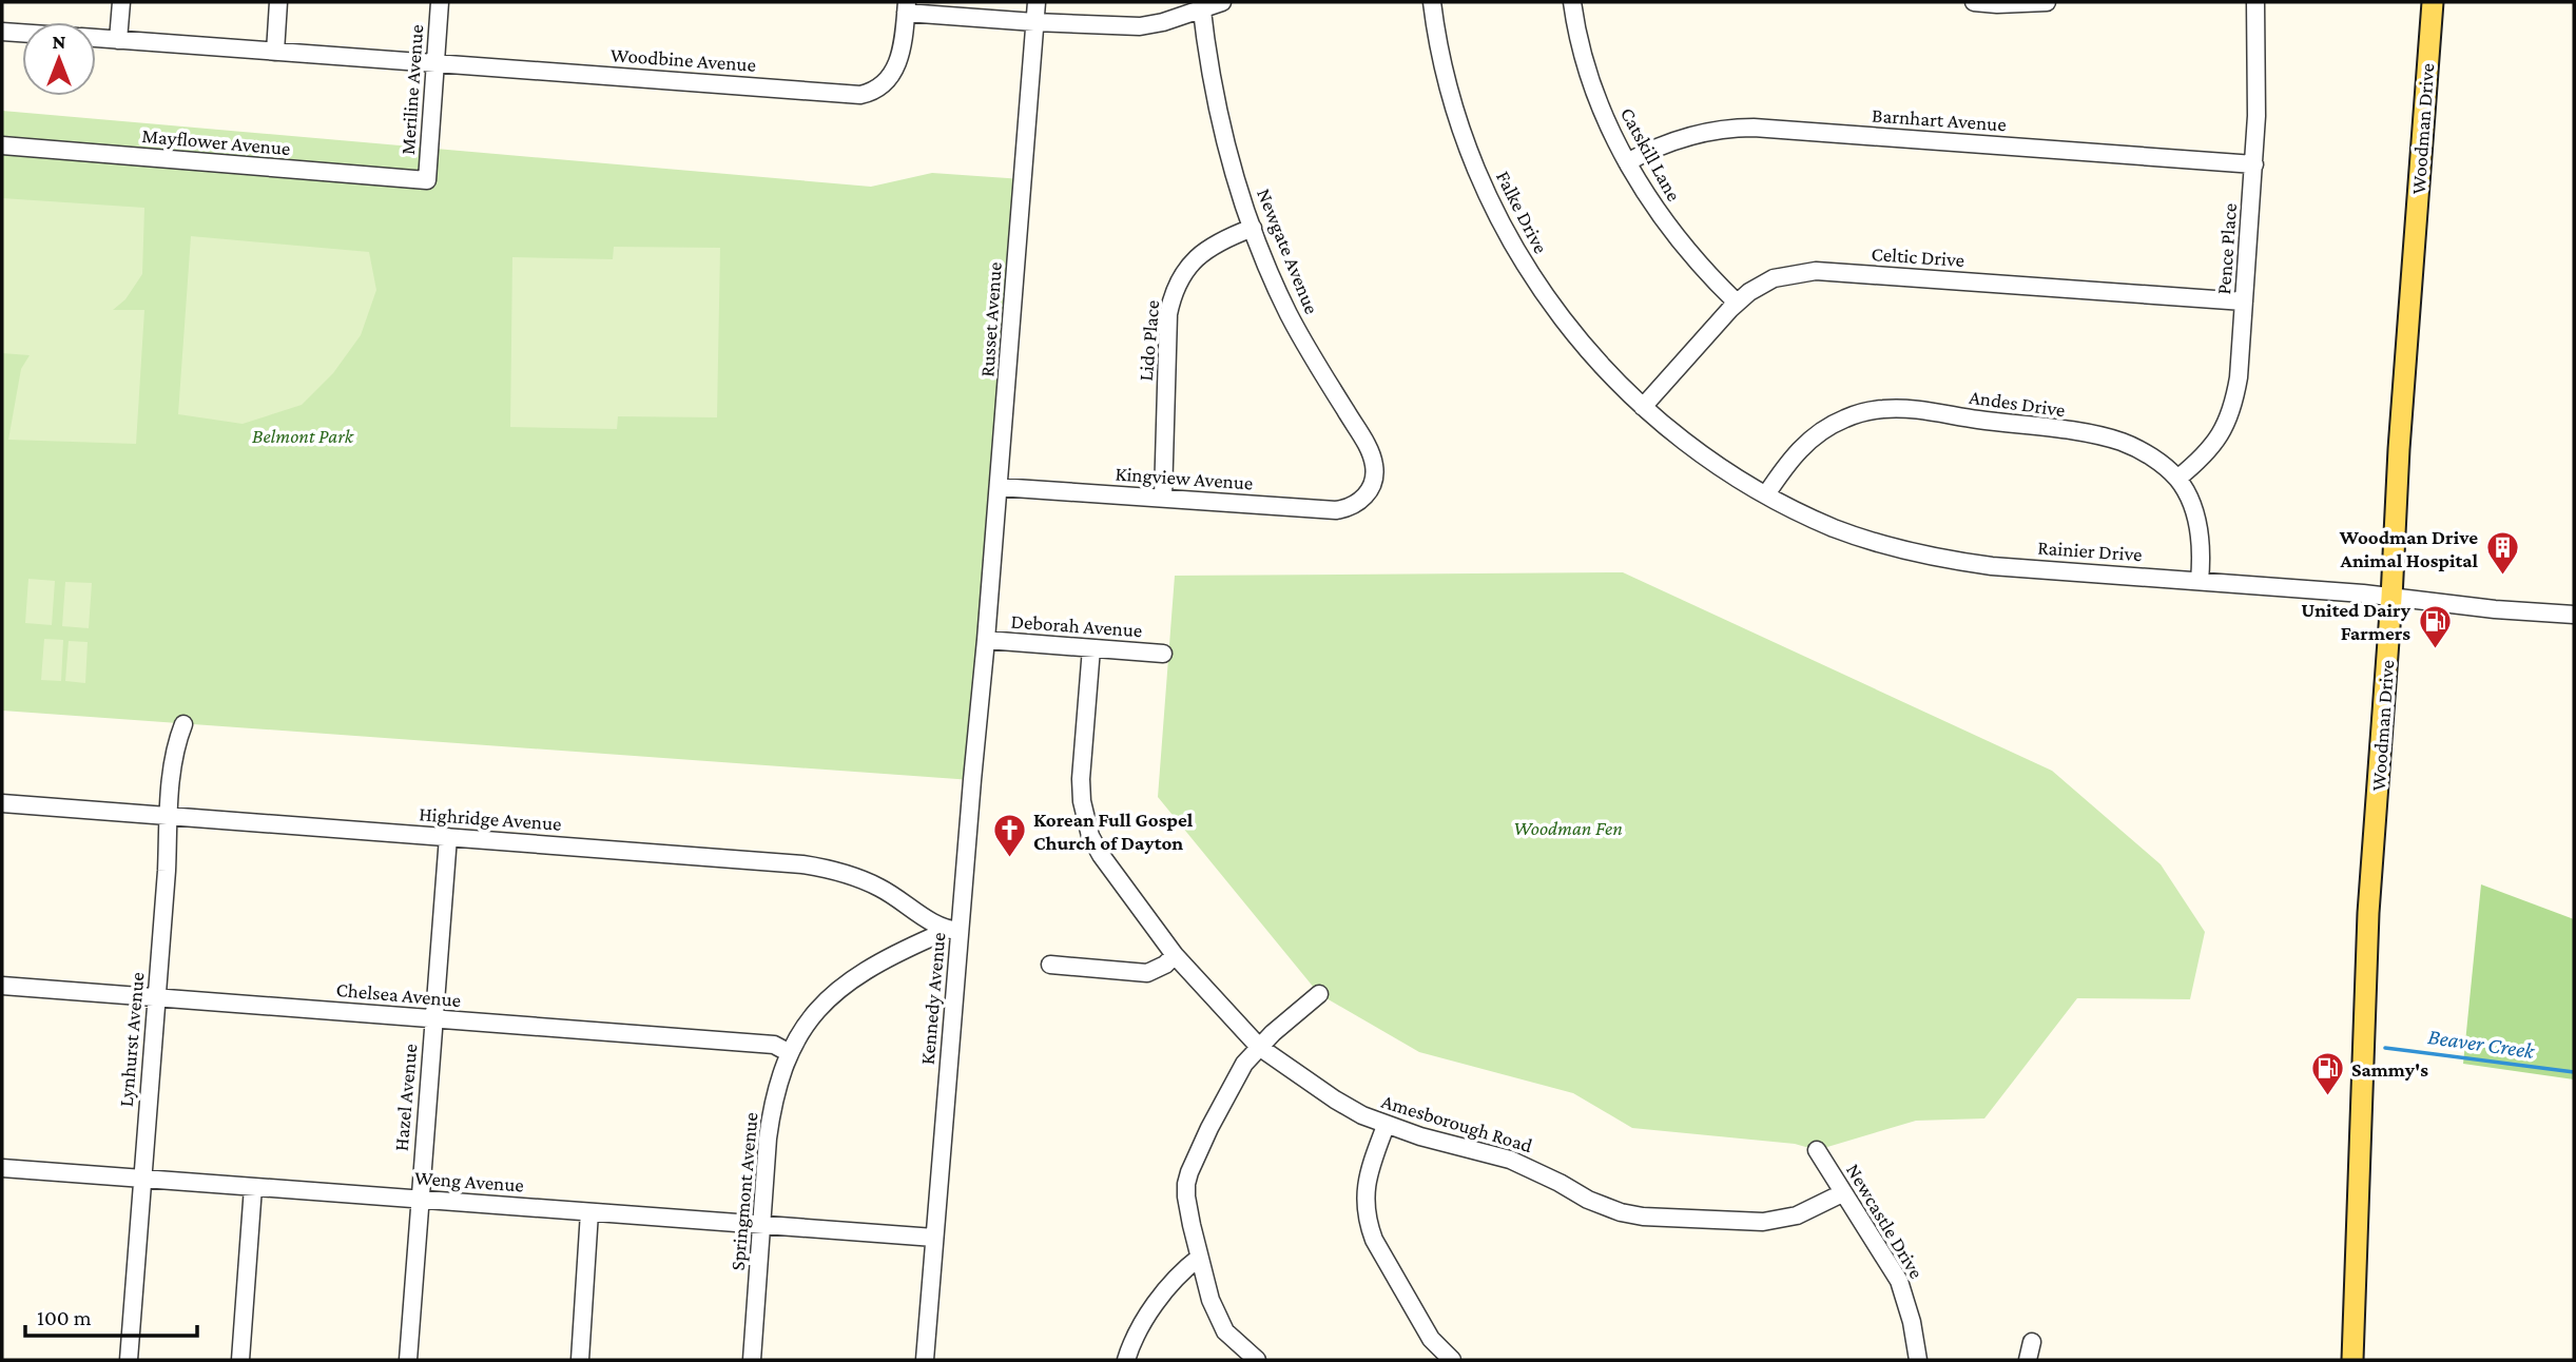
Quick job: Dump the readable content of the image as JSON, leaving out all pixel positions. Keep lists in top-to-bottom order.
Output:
{
  "streets": {
    "main road": ["Woodman Drive"],
    "street": [
      "Woodbine Avenue",
      "Meriline Avenue",
      "Barnhart Avenue",
      "Mayflower Avenue",
      "Catskill Lane",
      "Falke Drive",
      "Pence Place",
      "Newgate Avenue",
      "Celtic Drive",
      "Russet Avenue",
      "Lido Place",
      "Andes Drive",
      "Kingview Avenue",
      "Rainier Drive",
      "Deborah Avenue",
      "Highridge Avenue",
      "Chelsea Avenue",
      "Kennedy Avenue",
      "Lynhurst Avenue",
      "Hazel Avenue",
      "Amesborough Road",
      "Weng Avenue",
      "Springmont Avenue",
      "Newcastle Drive"
    ]
  },
  "crossings": [
    ["Woodbine Avenue", "Meriline Avenue"],
    ["Woodbine Avenue", "Newgate Avenue"],
    ["Woodbine Avenue", "Russet Avenue"],
    ["Meriline Avenue", "Mayflower Avenue"],
    ["Barnhart Avenue", "Catskill Lane"],
    ["Barnhart Avenue", "Pence Place"],
    ["Woodman Drive", "Rainier Drive"],
    ["Catskill Lane", "Celtic Drive"],
    ["Falke Drive", "Celtic Drive"],
    ["Falke Drive", "Rainier Drive"],
    ["Pence Place", "Celtic Drive"],
    ["Pence Place", "Andes Drive"],
    ["Newgate Avenue", "Lido Place"],
    ["Newgate Avenue", "Kingview Avenue"],
    ["Celtic Drive", "Rainier Drive"],
    ["Russet Avenue", "Kingview Avenue"],
    ["Russet Avenue", "Deborah Avenue"],
    ["Russet Avenue", "Kennedy Avenue"],
    ["Lido Place", "Kingview Avenue"],
    ["Andes Drive", "Rainier Drive"],
    ["Deborah Avenue", "Kennedy Avenue"],
    ["Deborah Avenue", "Amesborough Road"],
    ["Highridge Avenue", "Kennedy Avenue"],
    ["Highridge Avenue", "Lynhurst Avenue"],
    ["Highridge Avenue", "Hazel Avenue"],
    ["Highridge Avenue", "Springmont Avenue"],
    ["Chelsea Avenue", "Lynhurst Avenue"],
    ["Chelsea Avenue", "Hazel Avenue"],
    ["Chelsea Avenue", "Springmont Avenue"],
    ["Kennedy Avenue", "Weng Avenue"],
    ["Kennedy Avenue", "Springmont Avenue"],
    ["Lynhurst Avenue", "Weng Avenue"],
    ["Hazel Avenue", "Weng Avenue"],
    ["Amesborough Road", "Newcastle Drive"],
    ["Weng Avenue", "Springmont Avenue"]
  ],
  "water": ["Beaver Creek"],
  "parks": ["Belmont Park", "Woodman Fen"],
  "places": {
    "building": ["Woodman Drive Animal Hospital"],
    "fuel station": ["United Dairy Farmers", "Sammy's"],
    "church": ["Korean Full Gospel Church of Dayton"]
  },
  "scale_bar": "100 m",
  "north": "top"
}
